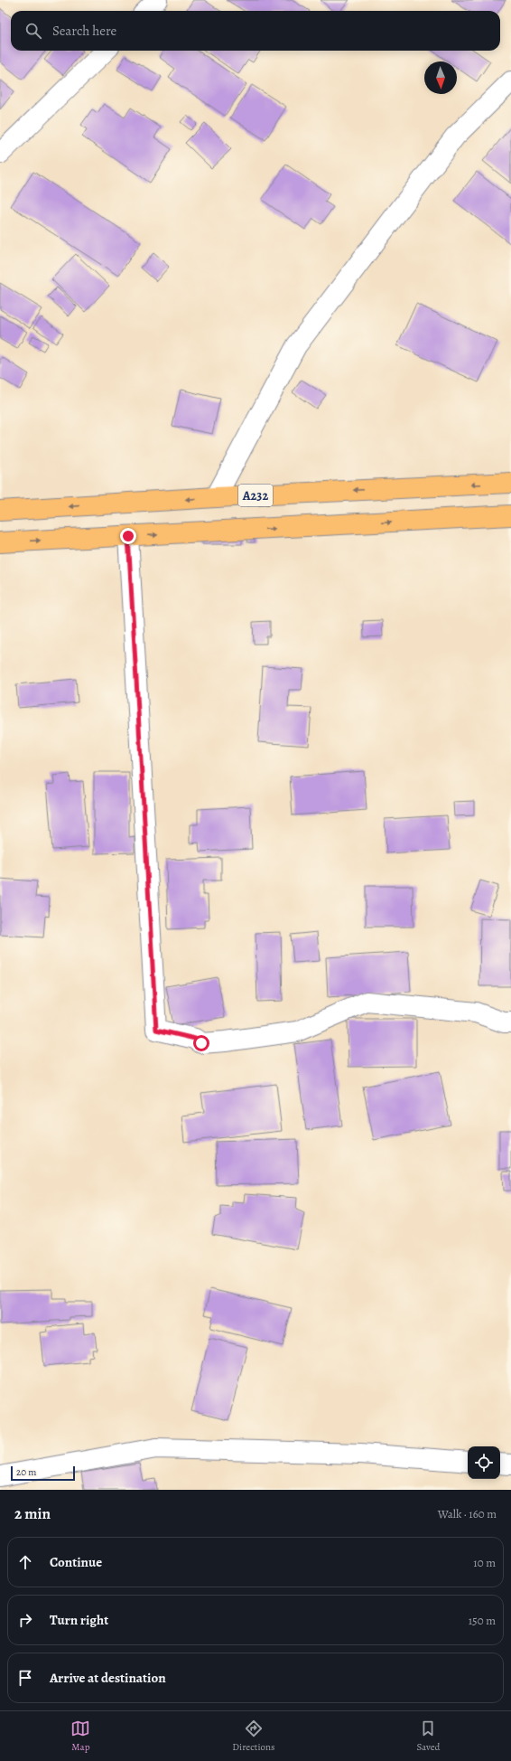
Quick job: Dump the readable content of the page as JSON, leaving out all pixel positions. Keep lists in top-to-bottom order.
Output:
{
  "streets": {
    "highway": ["A232"]
  },
  "scale_bar": "20 m",
  "north": "bottom",
  "page": {
    "search": "Search here",
    "scale": "20 m",
    "heading": ["2 min", "Walk · 160 m"],
    "list": [
      ["Continue", "10 m"],
      ["Turn right", "150 m"],
      "Arrive at destination"
    ],
    "nav": ["Map", "Directions", "Saved"]
  }
}
